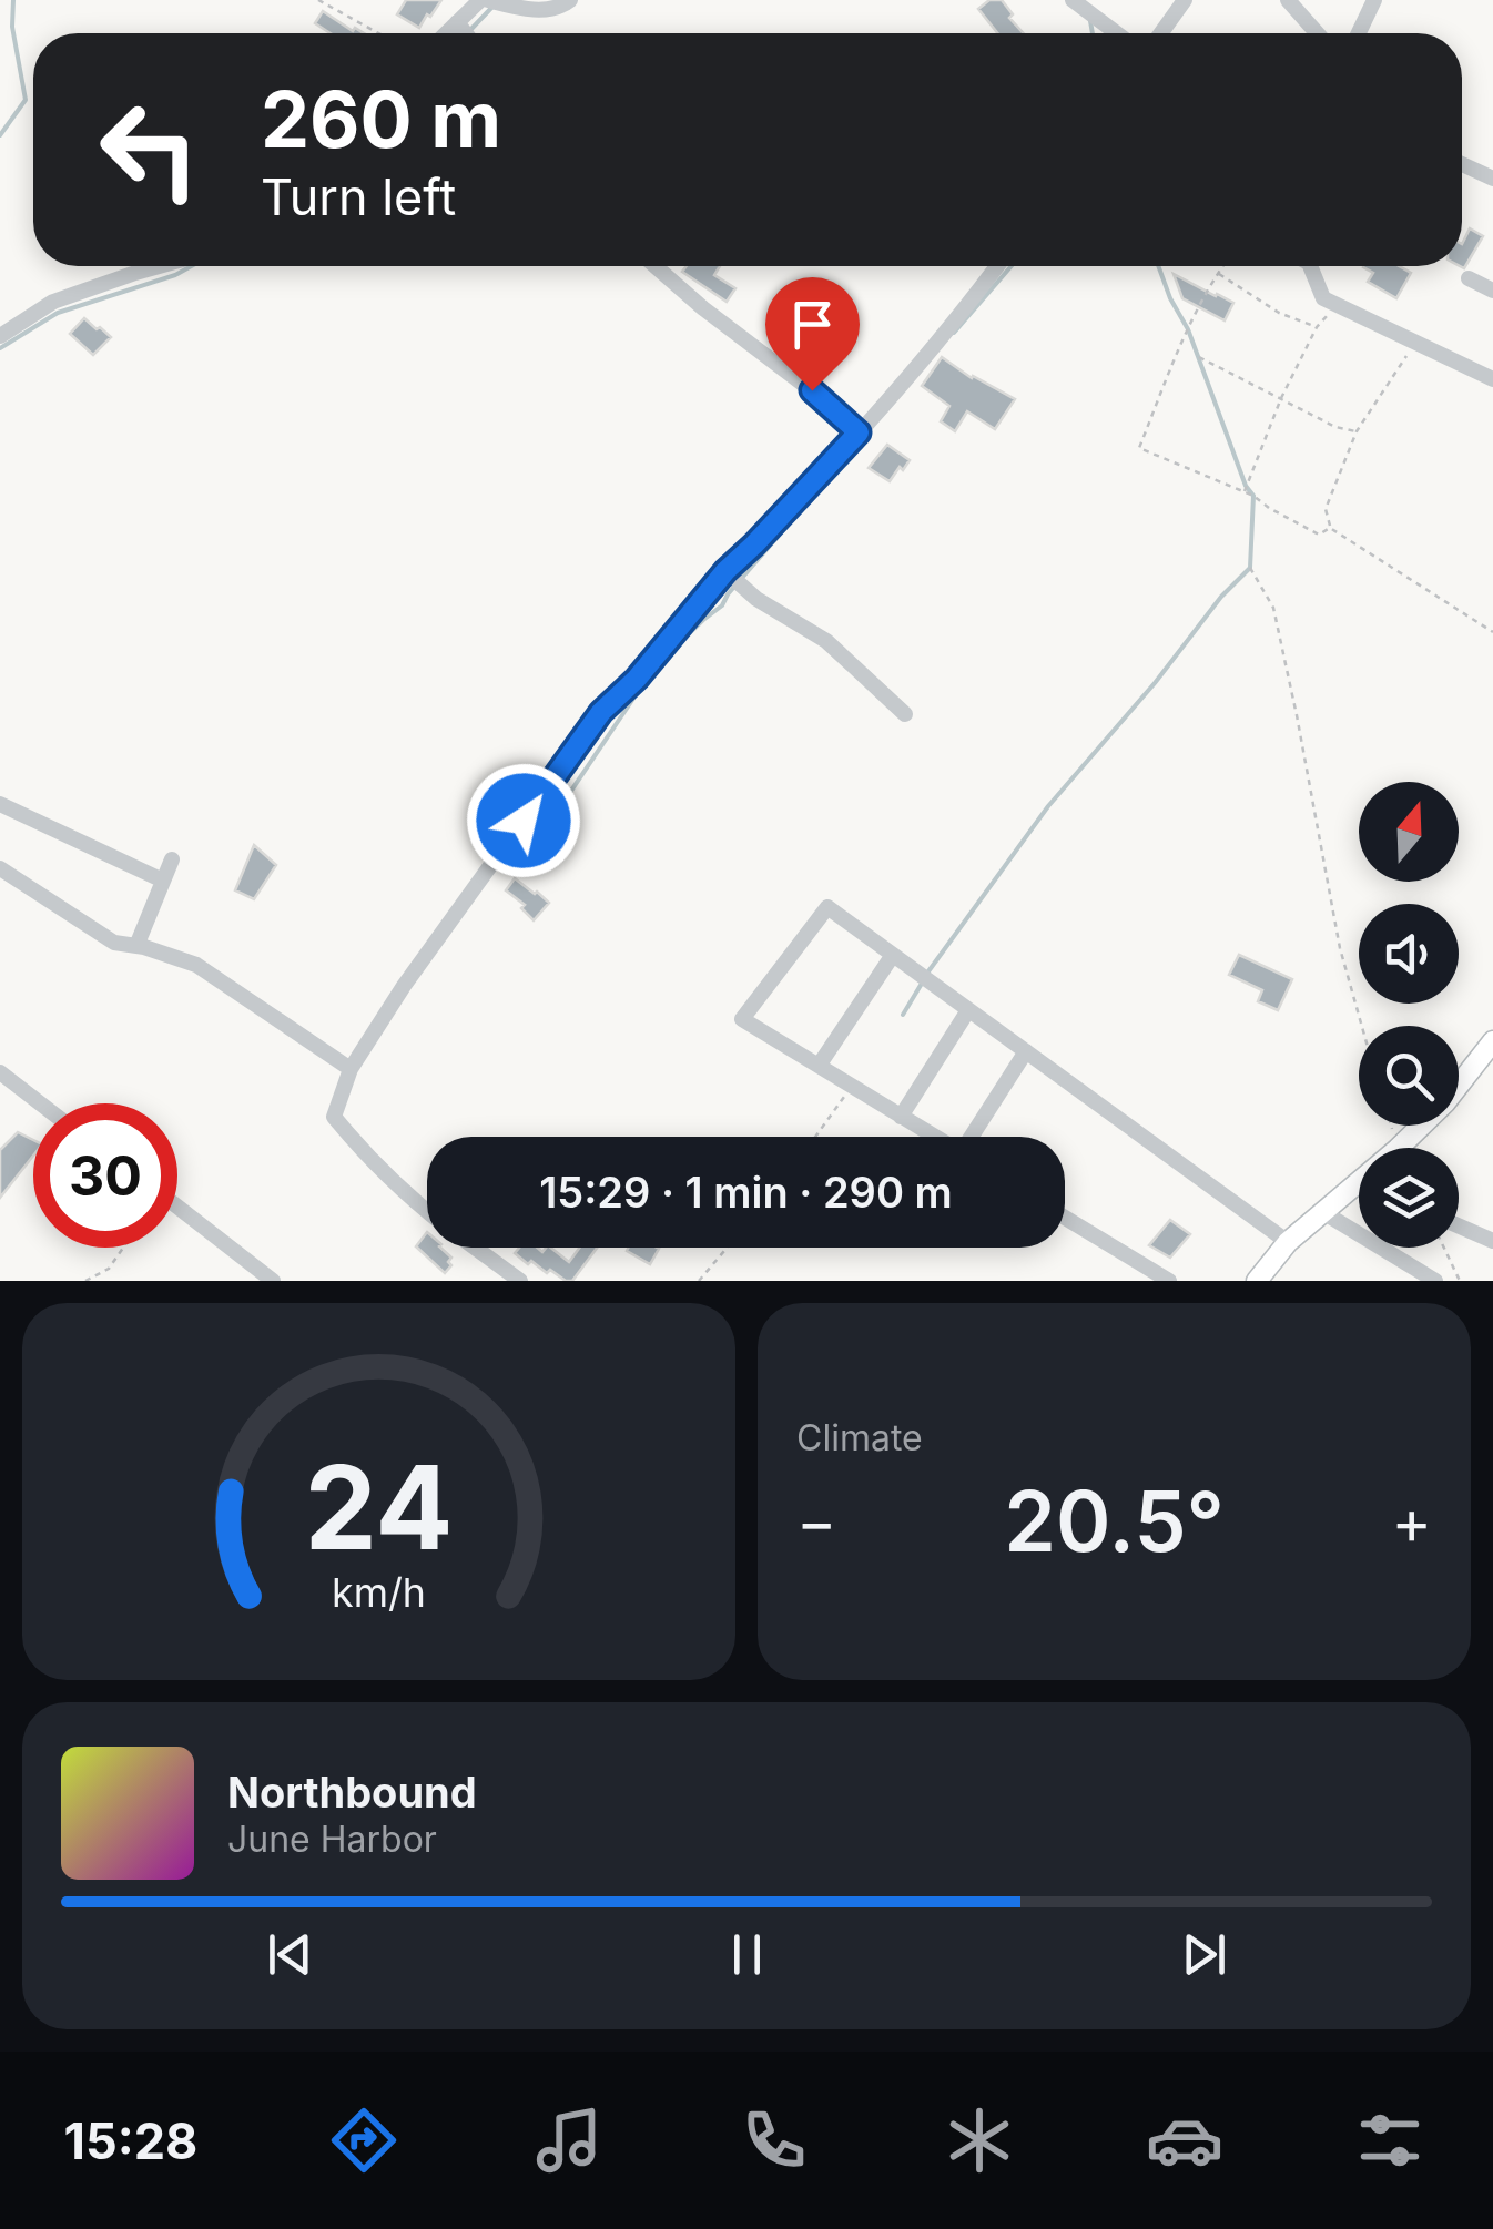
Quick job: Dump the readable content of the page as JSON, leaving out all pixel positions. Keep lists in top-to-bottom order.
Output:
{
  "north": "top",
  "page": {
    "turn": ["260 m", "Turn left"],
    "limit": "30",
    "trip": "15:29 · 1 min · 290 m",
    "tile": "Climate",
    "heat": ["−", "20.5°", "+"],
    "song": ["Northbound", "June Harbor"],
    "tabs": "15:28",
    "gauge": ["24", "km/h"]
  }
}
